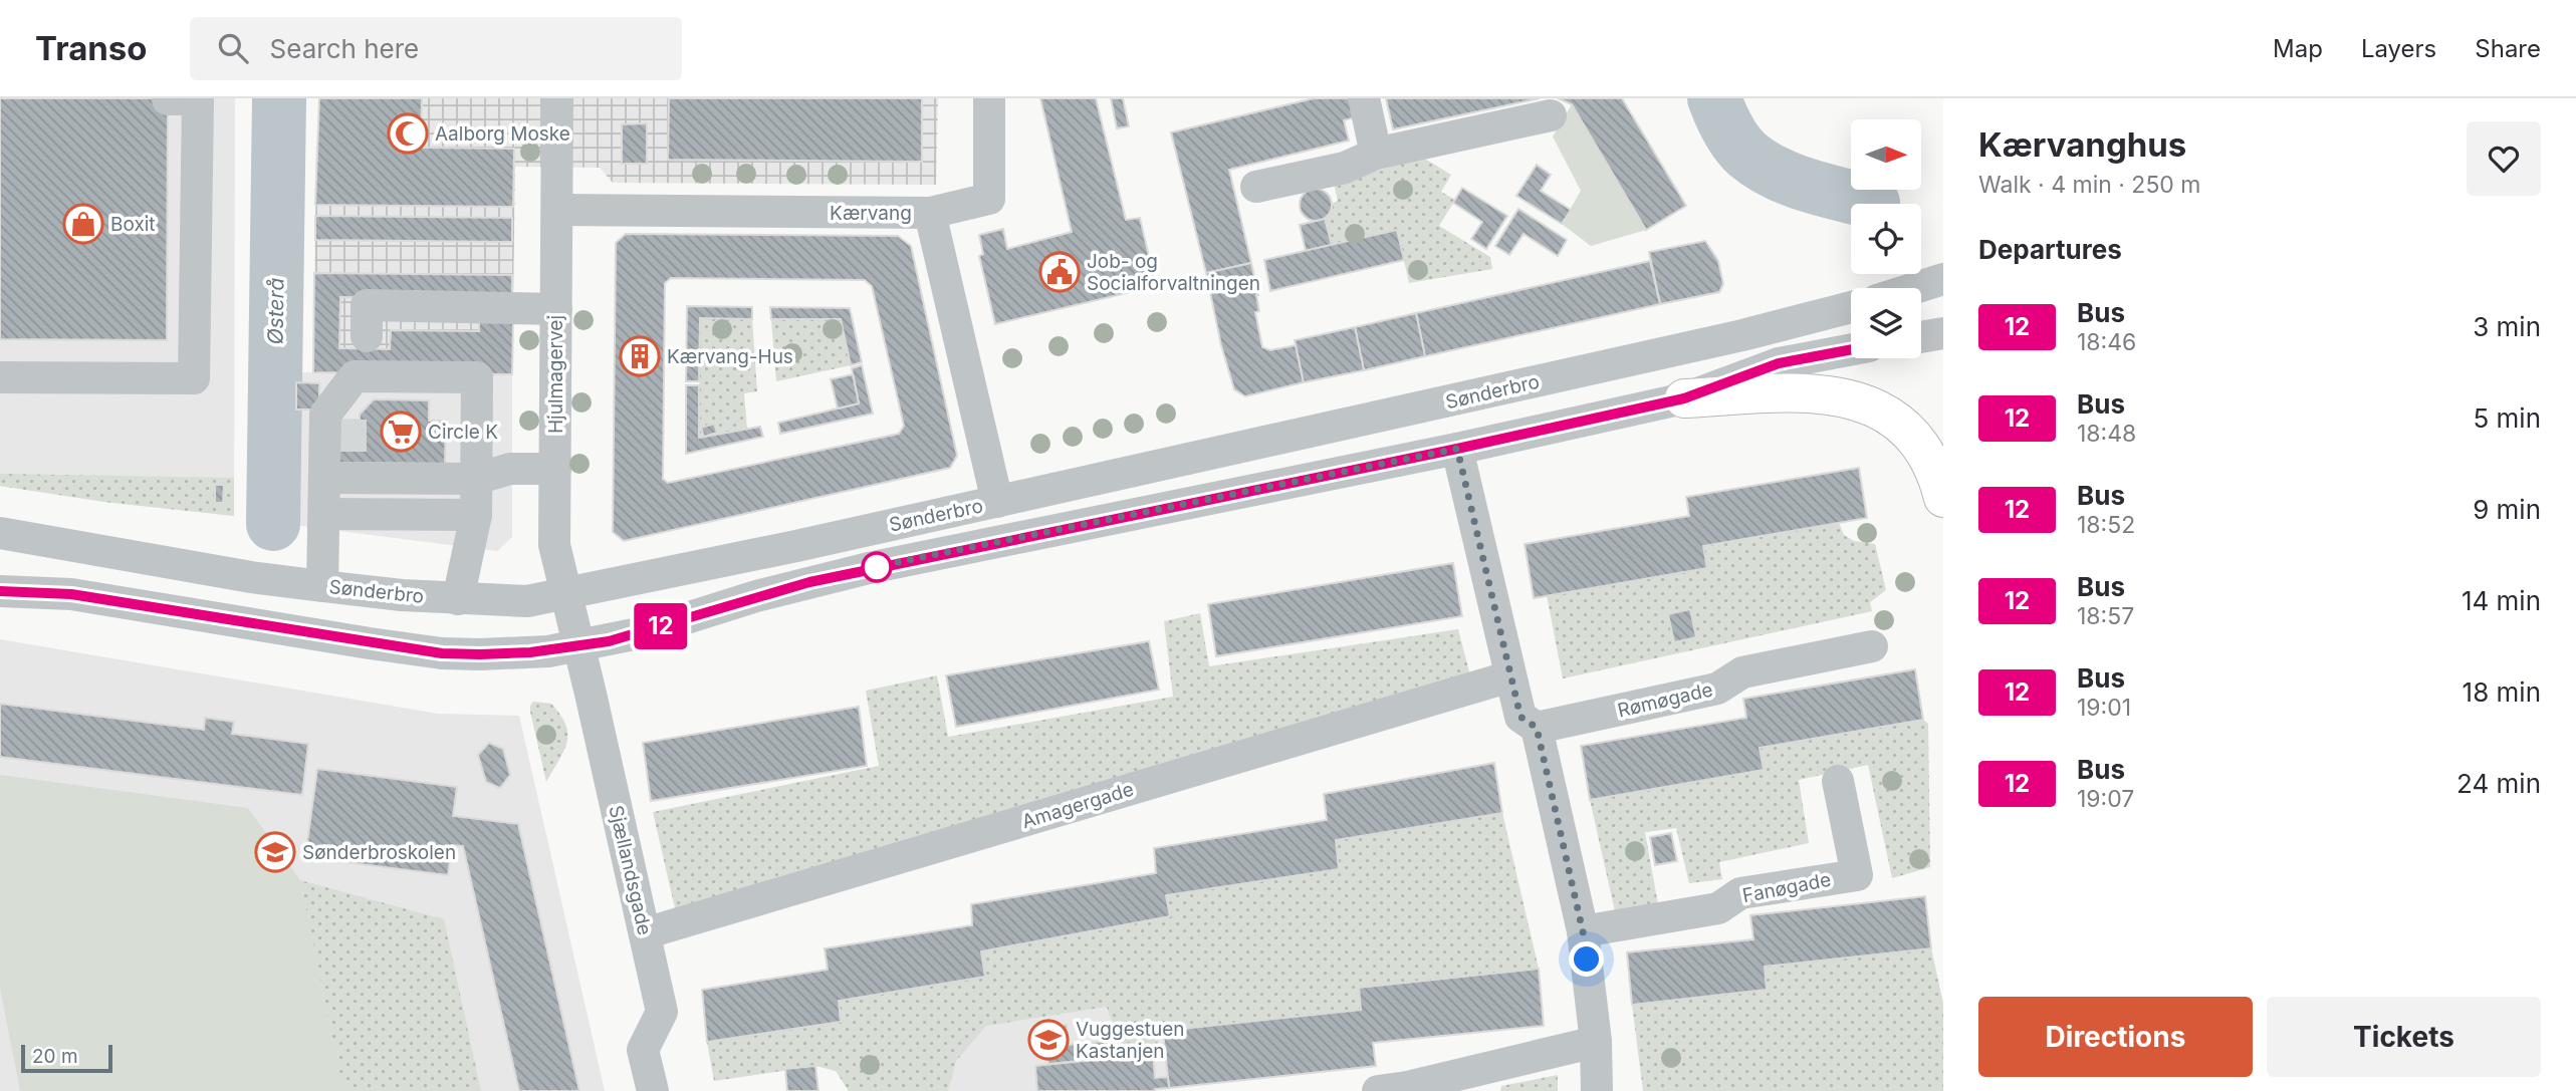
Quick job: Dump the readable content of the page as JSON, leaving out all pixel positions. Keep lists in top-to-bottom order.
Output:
{
  "streets": {
    "street": [
      "Kærvang",
      "Hjulmagervej",
      "Sønderbro",
      "Rømøgade",
      "Amagergade",
      "Sjællandsgade",
      "Fanøgade"
    ]
  },
  "crossings": [
    ["Kærvang", "Hjulmagervej"],
    ["Kærvang", "Sønderbro"],
    ["Hjulmagervej", "Sønderbro"],
    ["Hjulmagervej", "Sjællandsgade"],
    ["Sønderbro", "Sjællandsgade"],
    ["Amagergade", "Sjællandsgade"]
  ],
  "water": ["Østerå"],
  "places": {
    "mosque": ["Aalborg Moske"],
    "shop": ["Boxit"],
    "public building": ["Job- og Socialforvaltningen"],
    "building": ["Kærvang-Hus"],
    "supermarket": ["Circle K"],
    "school or university": ["Sønderbroskolen", "Vuggestuen Kastanjen"]
  },
  "lines": ["bus line 12"],
  "scale_bar": "20 m",
  "north": "right",
  "page": {
    "header": "Transo",
    "search": "Search here",
    "nav": ["Map", "Layers", "Share"],
    "on_map": "12",
    "heading": [
      ["Kærvanghus", "Walk · 4 min · 250 m"],
      "Departures"
    ],
    "list": [
      {
        "mark": "12",
        "name": "Bus",
        "note": "18:46",
        "value": "3 min"
      },
      {
        "mark": "12",
        "name": "Bus",
        "note": "18:48",
        "value": "5 min"
      },
      {
        "mark": "12",
        "name": "Bus",
        "note": "18:52",
        "value": "9 min"
      },
      {
        "mark": "12",
        "name": "Bus",
        "note": "18:57",
        "value": "14 min"
      },
      {
        "mark": "12",
        "name": "Bus",
        "note": "19:01",
        "value": "18 min"
      },
      {
        "mark": "12",
        "name": "Bus",
        "note": "19:07",
        "value": "24 min"
      }
    ],
    "buttons": ["Directions", "Tickets"],
    "scale": "20 m"
  }
}
